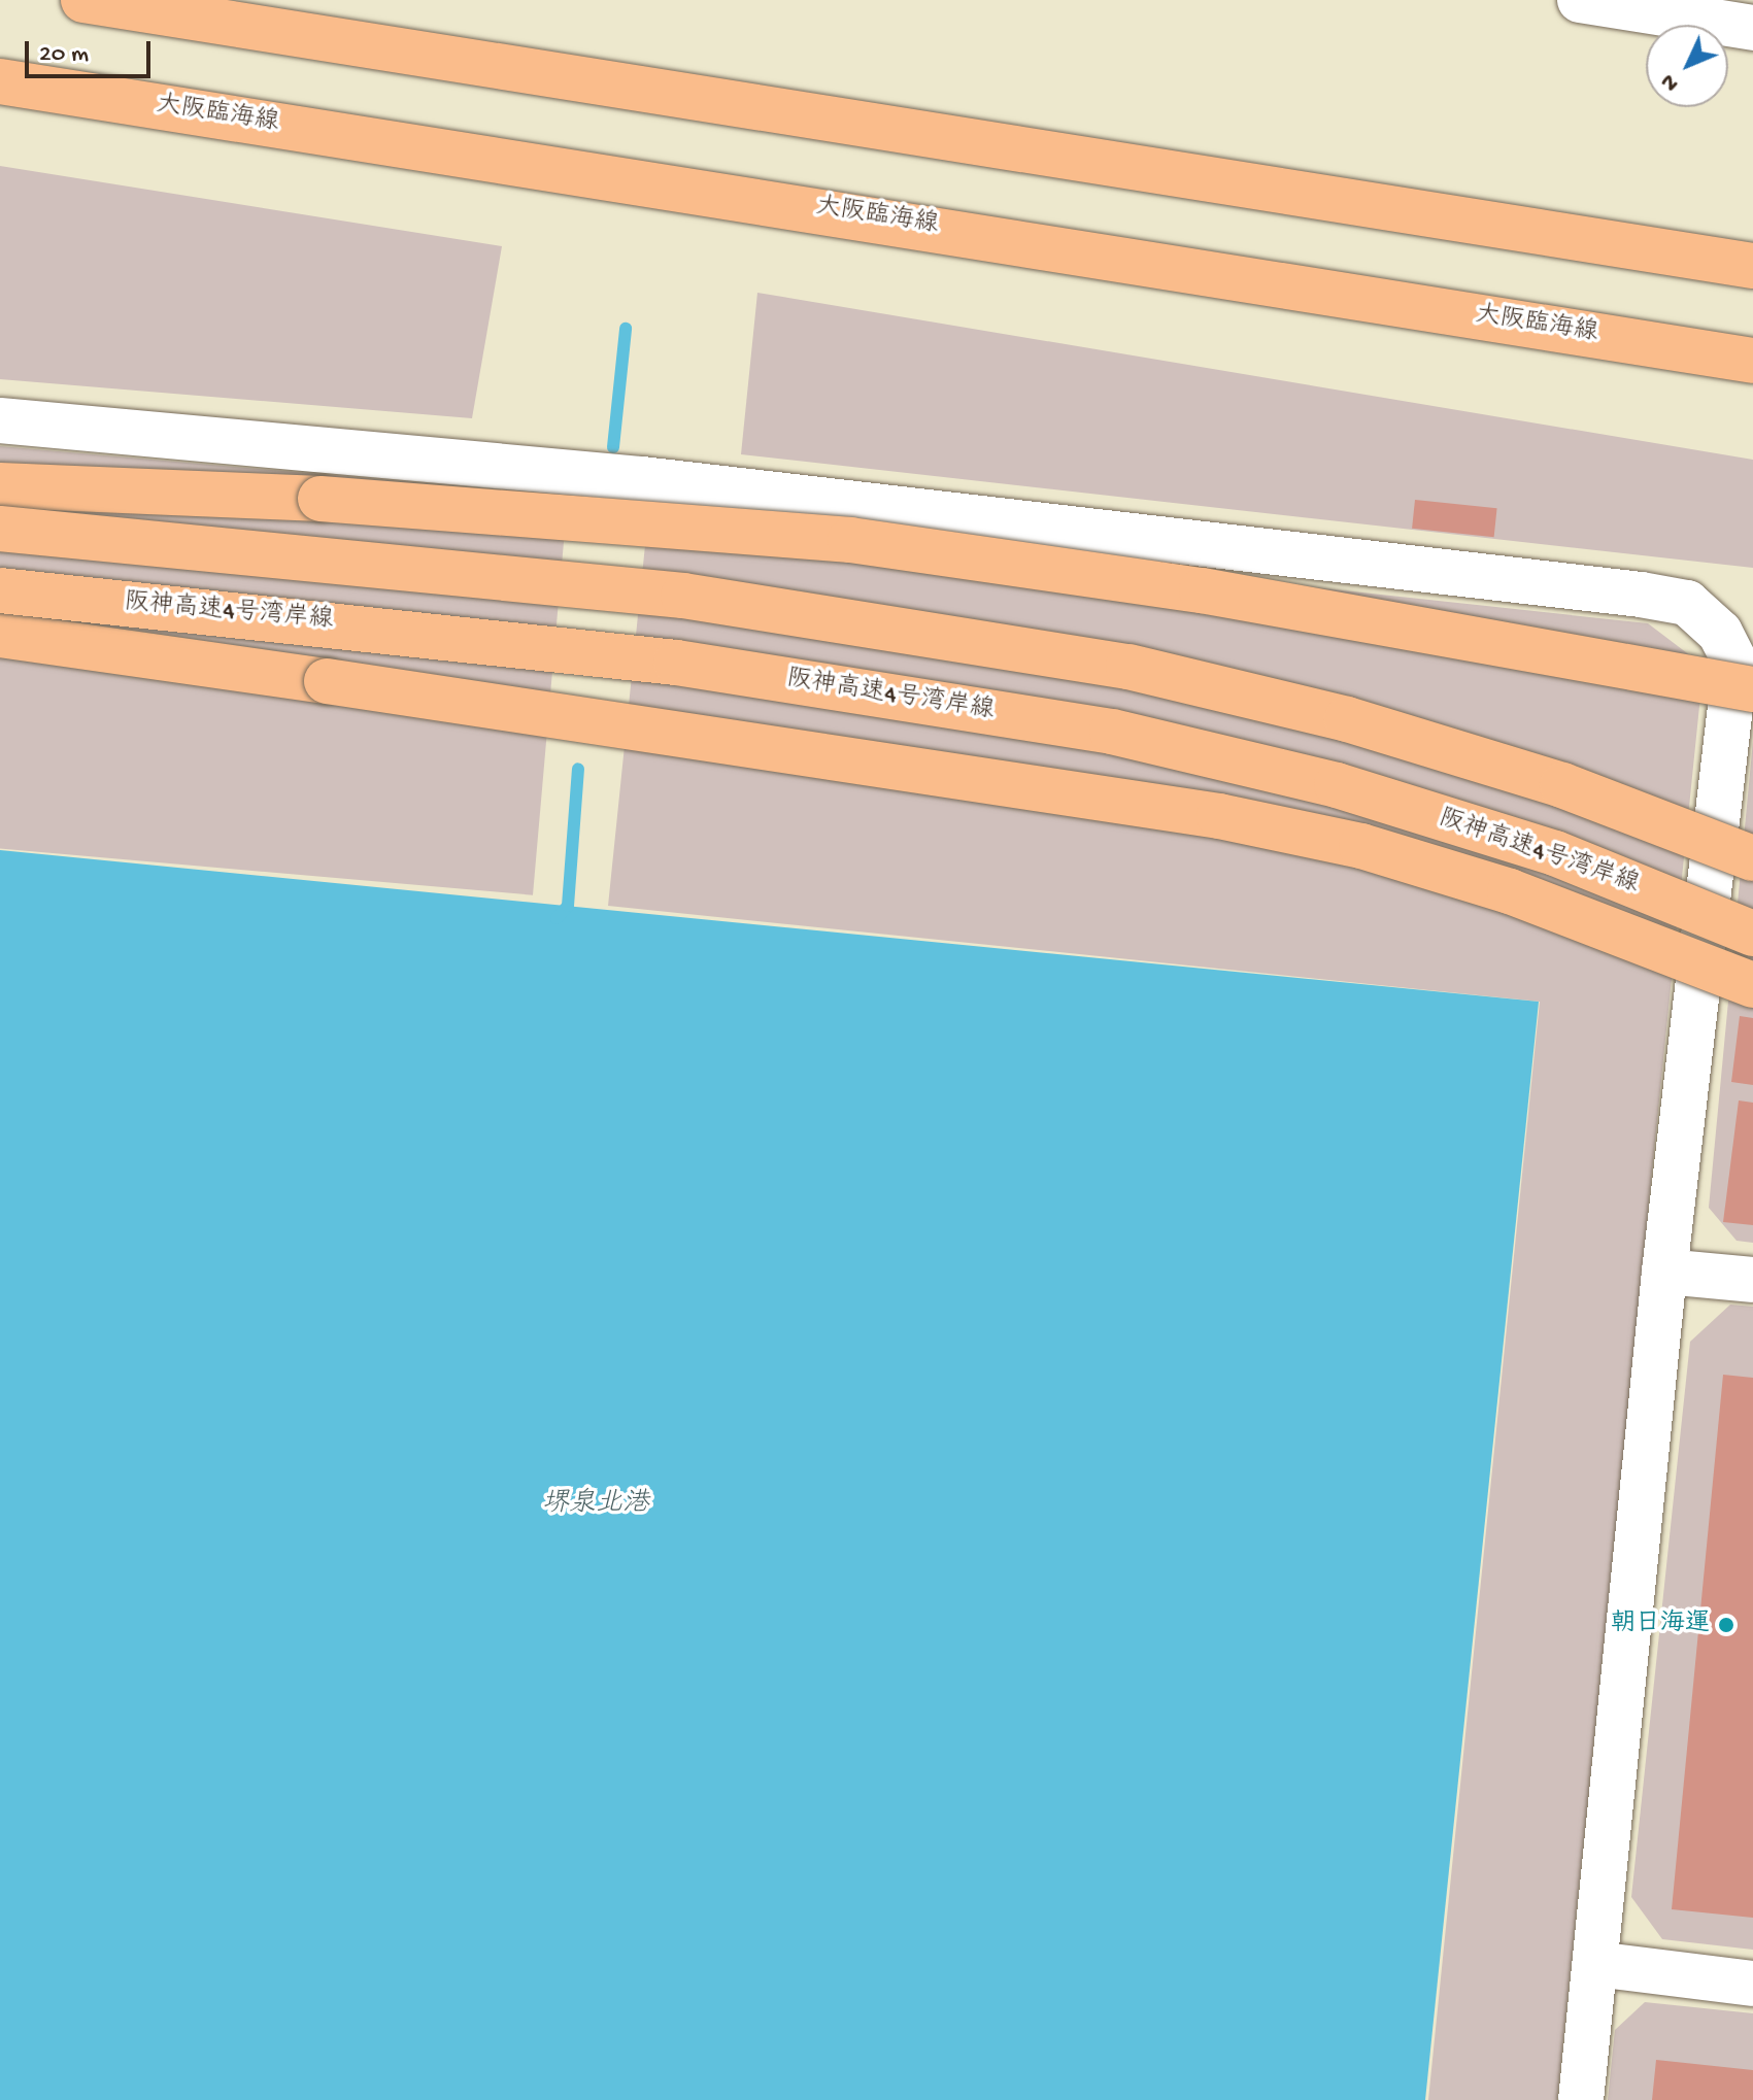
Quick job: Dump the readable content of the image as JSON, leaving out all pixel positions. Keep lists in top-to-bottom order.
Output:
{
  "streets": {
    "main road": ["大阪臨海線", "阪神高速4号湾岸線"]
  },
  "water": ["堺泉北港"],
  "places": ["朝日海運"],
  "scale_bar": "20 m",
  "north": "bottom left"
}
